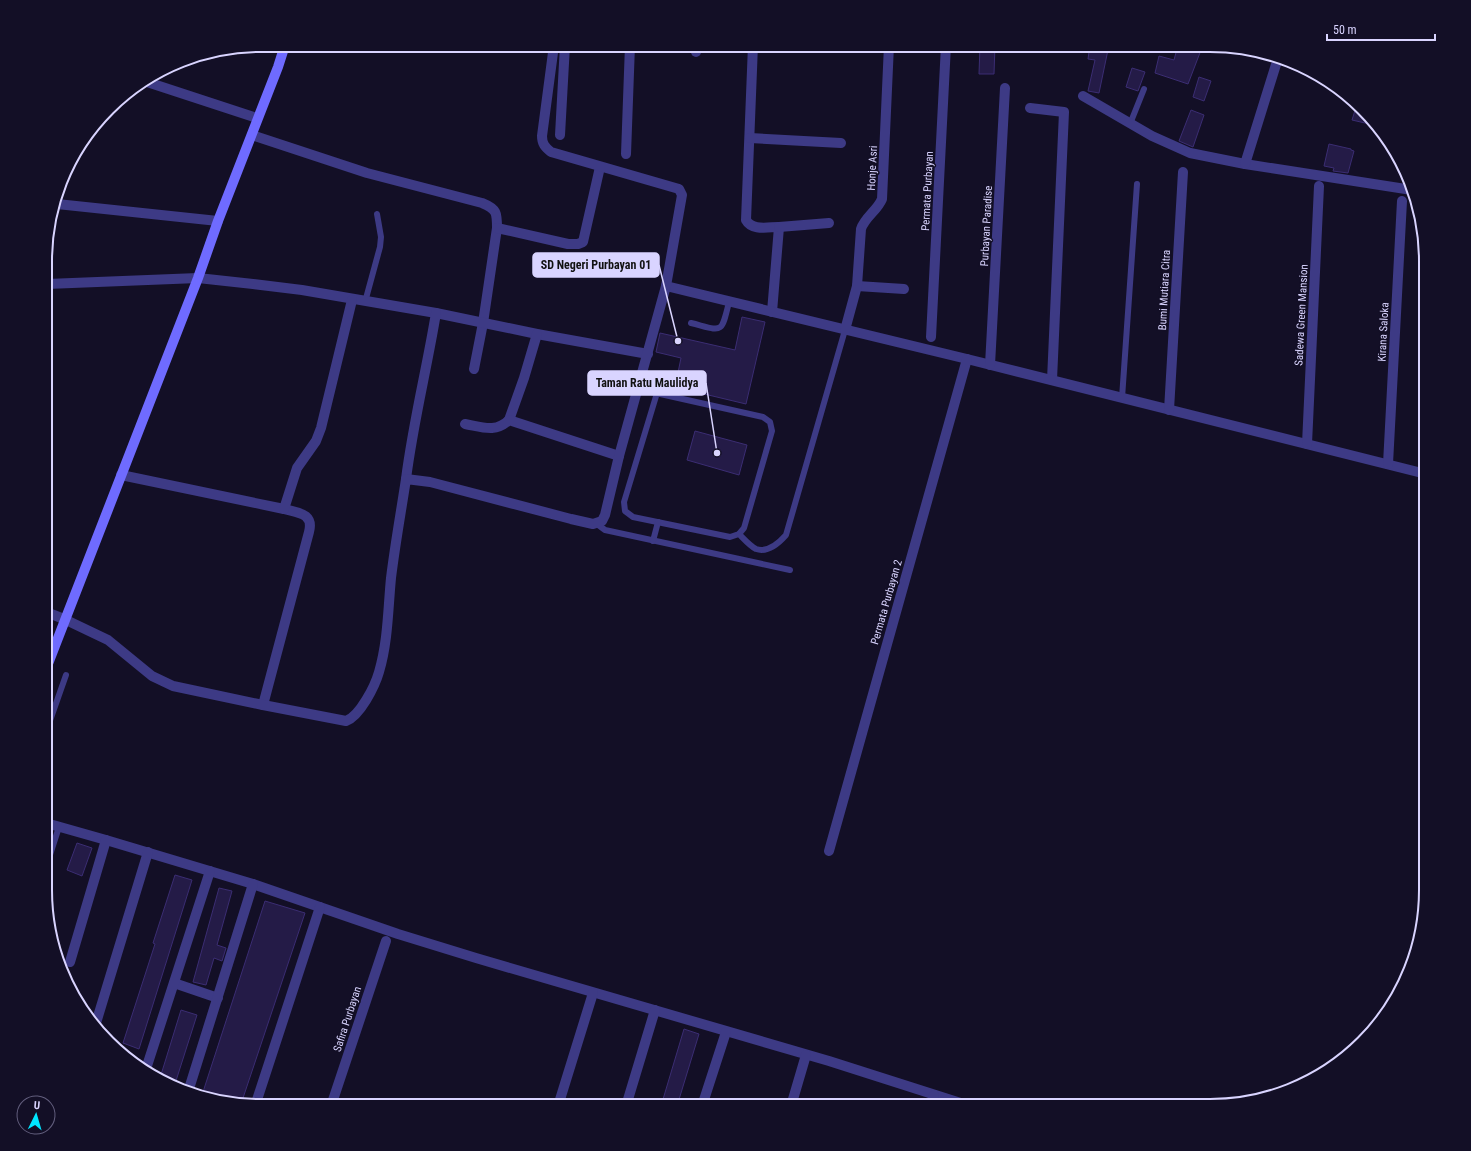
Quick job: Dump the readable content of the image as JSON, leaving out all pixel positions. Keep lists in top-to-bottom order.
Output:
{
  "streets": {
    "street": [
      "Honje Asri",
      "Permata Purbayan",
      "Purbayan Paradise",
      "Bumi Mutiara Citra",
      "Sadewa Green Mansion",
      "Kirana Saloka",
      "Permata Purbayan 2",
      "Safira Purbayan"
    ]
  },
  "places": ["SD Negeri Purbayan 01", "Taman Ratu Maulidya"],
  "scale_bar": "50 m",
  "north": "top"
}
